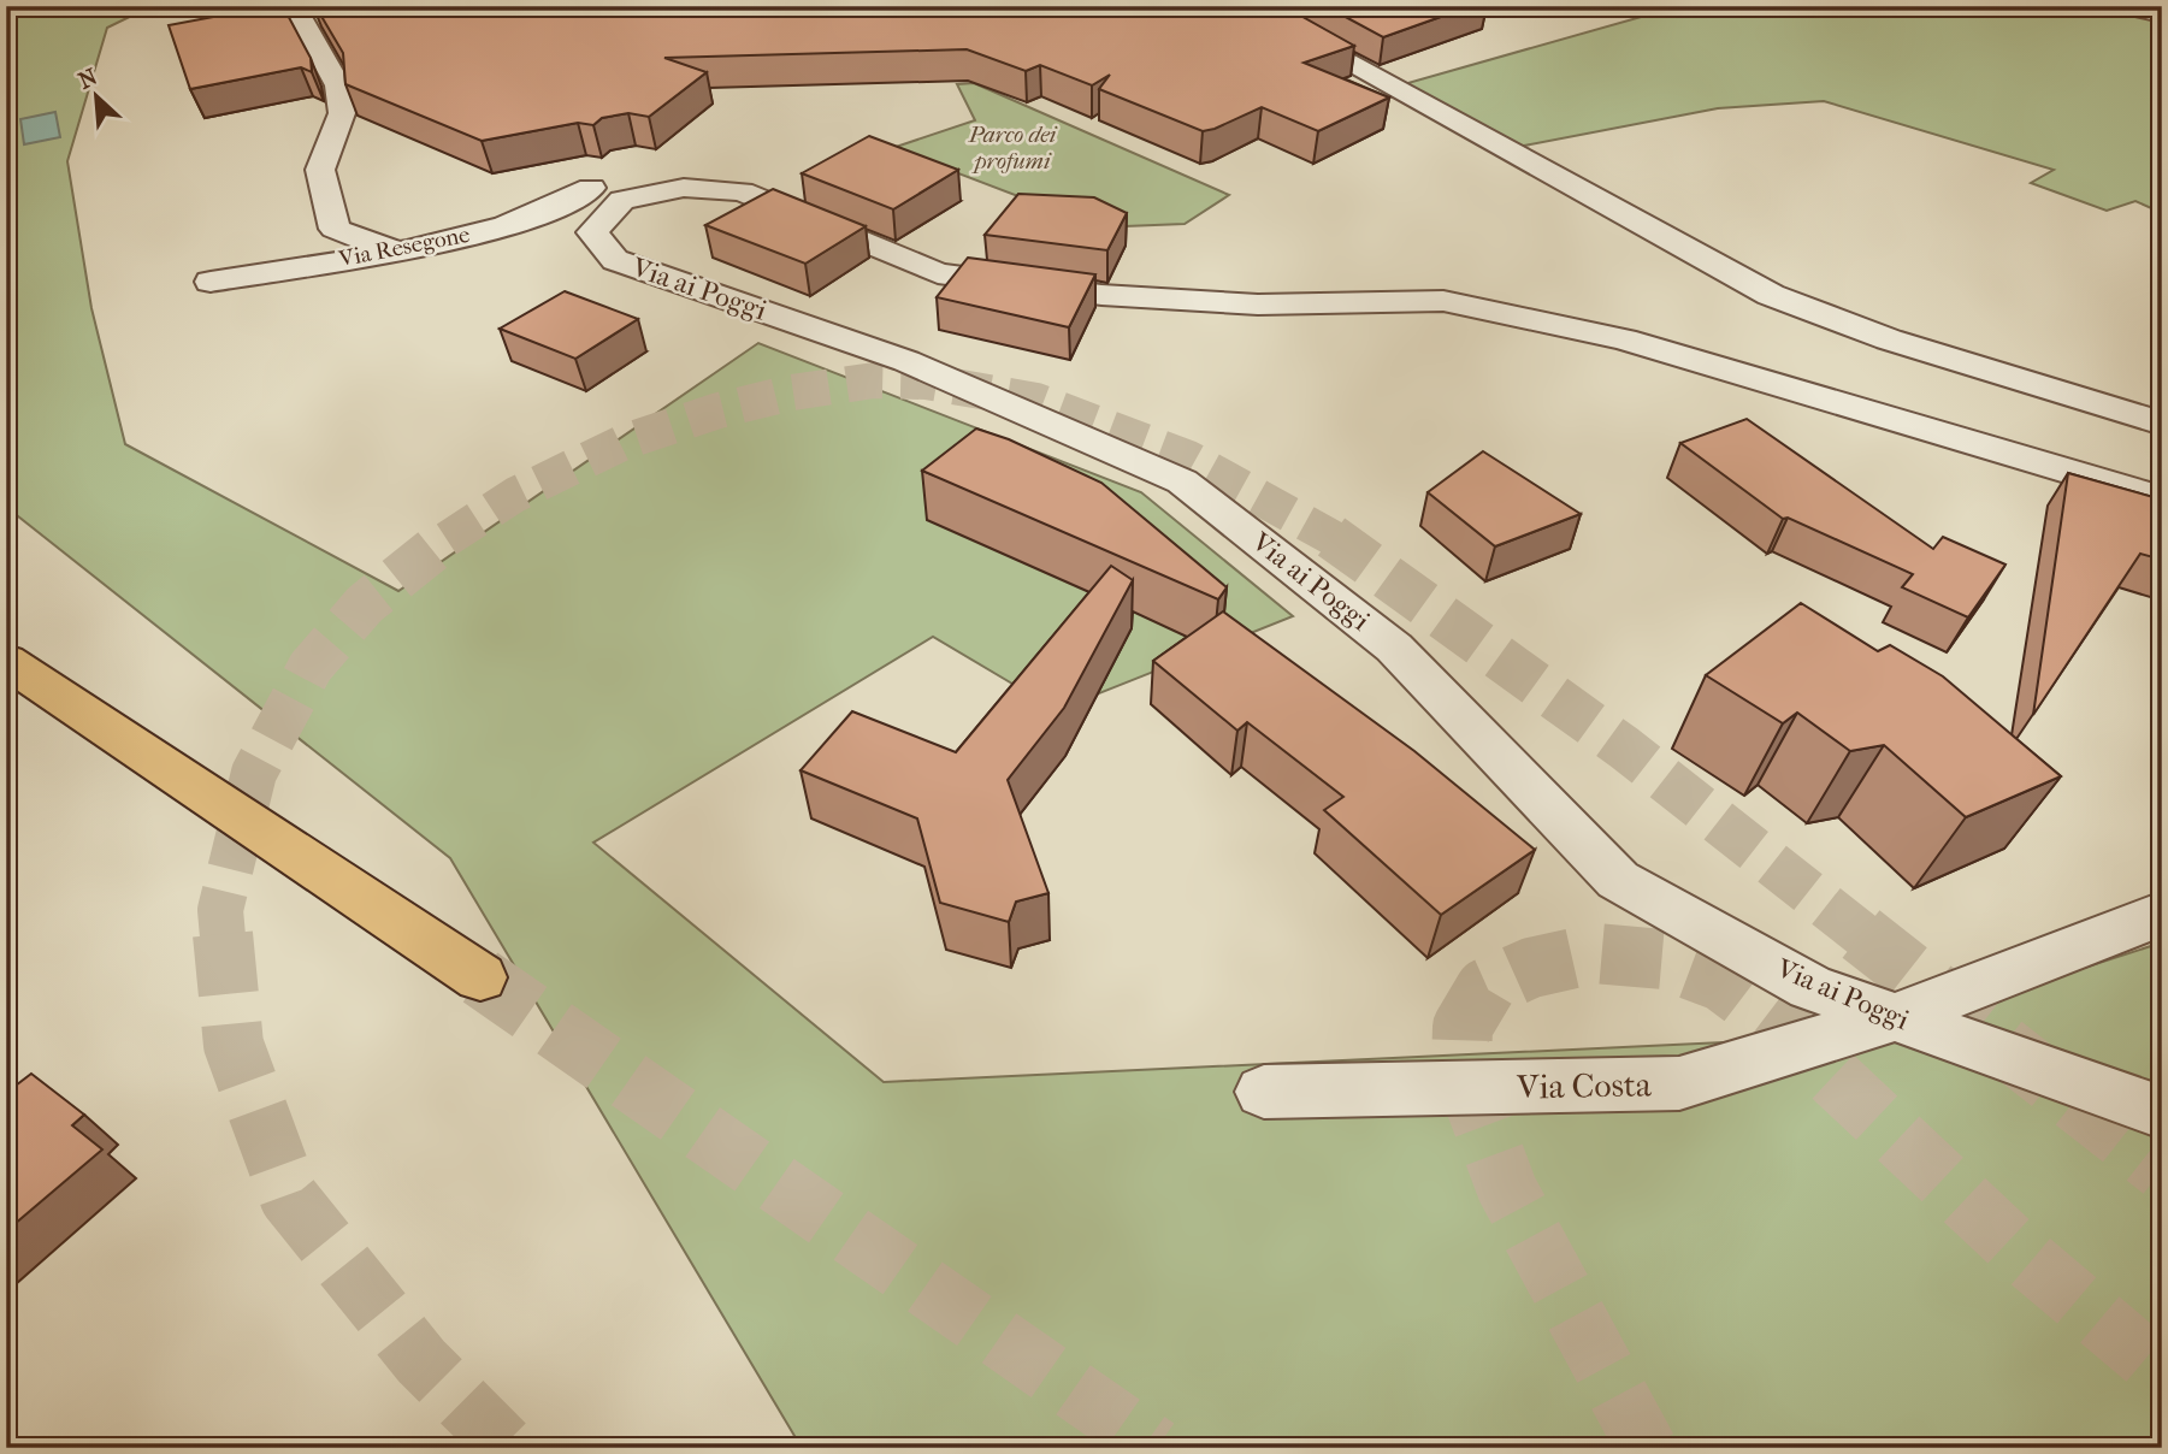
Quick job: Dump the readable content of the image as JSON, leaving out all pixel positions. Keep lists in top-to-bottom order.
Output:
{
  "streets": {
    "street": ["Via Resegone", "Via ai Poggi", "Via Costa"]
  },
  "crossings": [
    ["Via Resegone", "Via ai Poggi"],
    ["Via ai Poggi", "Via Costa"]
  ],
  "parks": ["Parco dei profumi"],
  "north": "top left"
}
